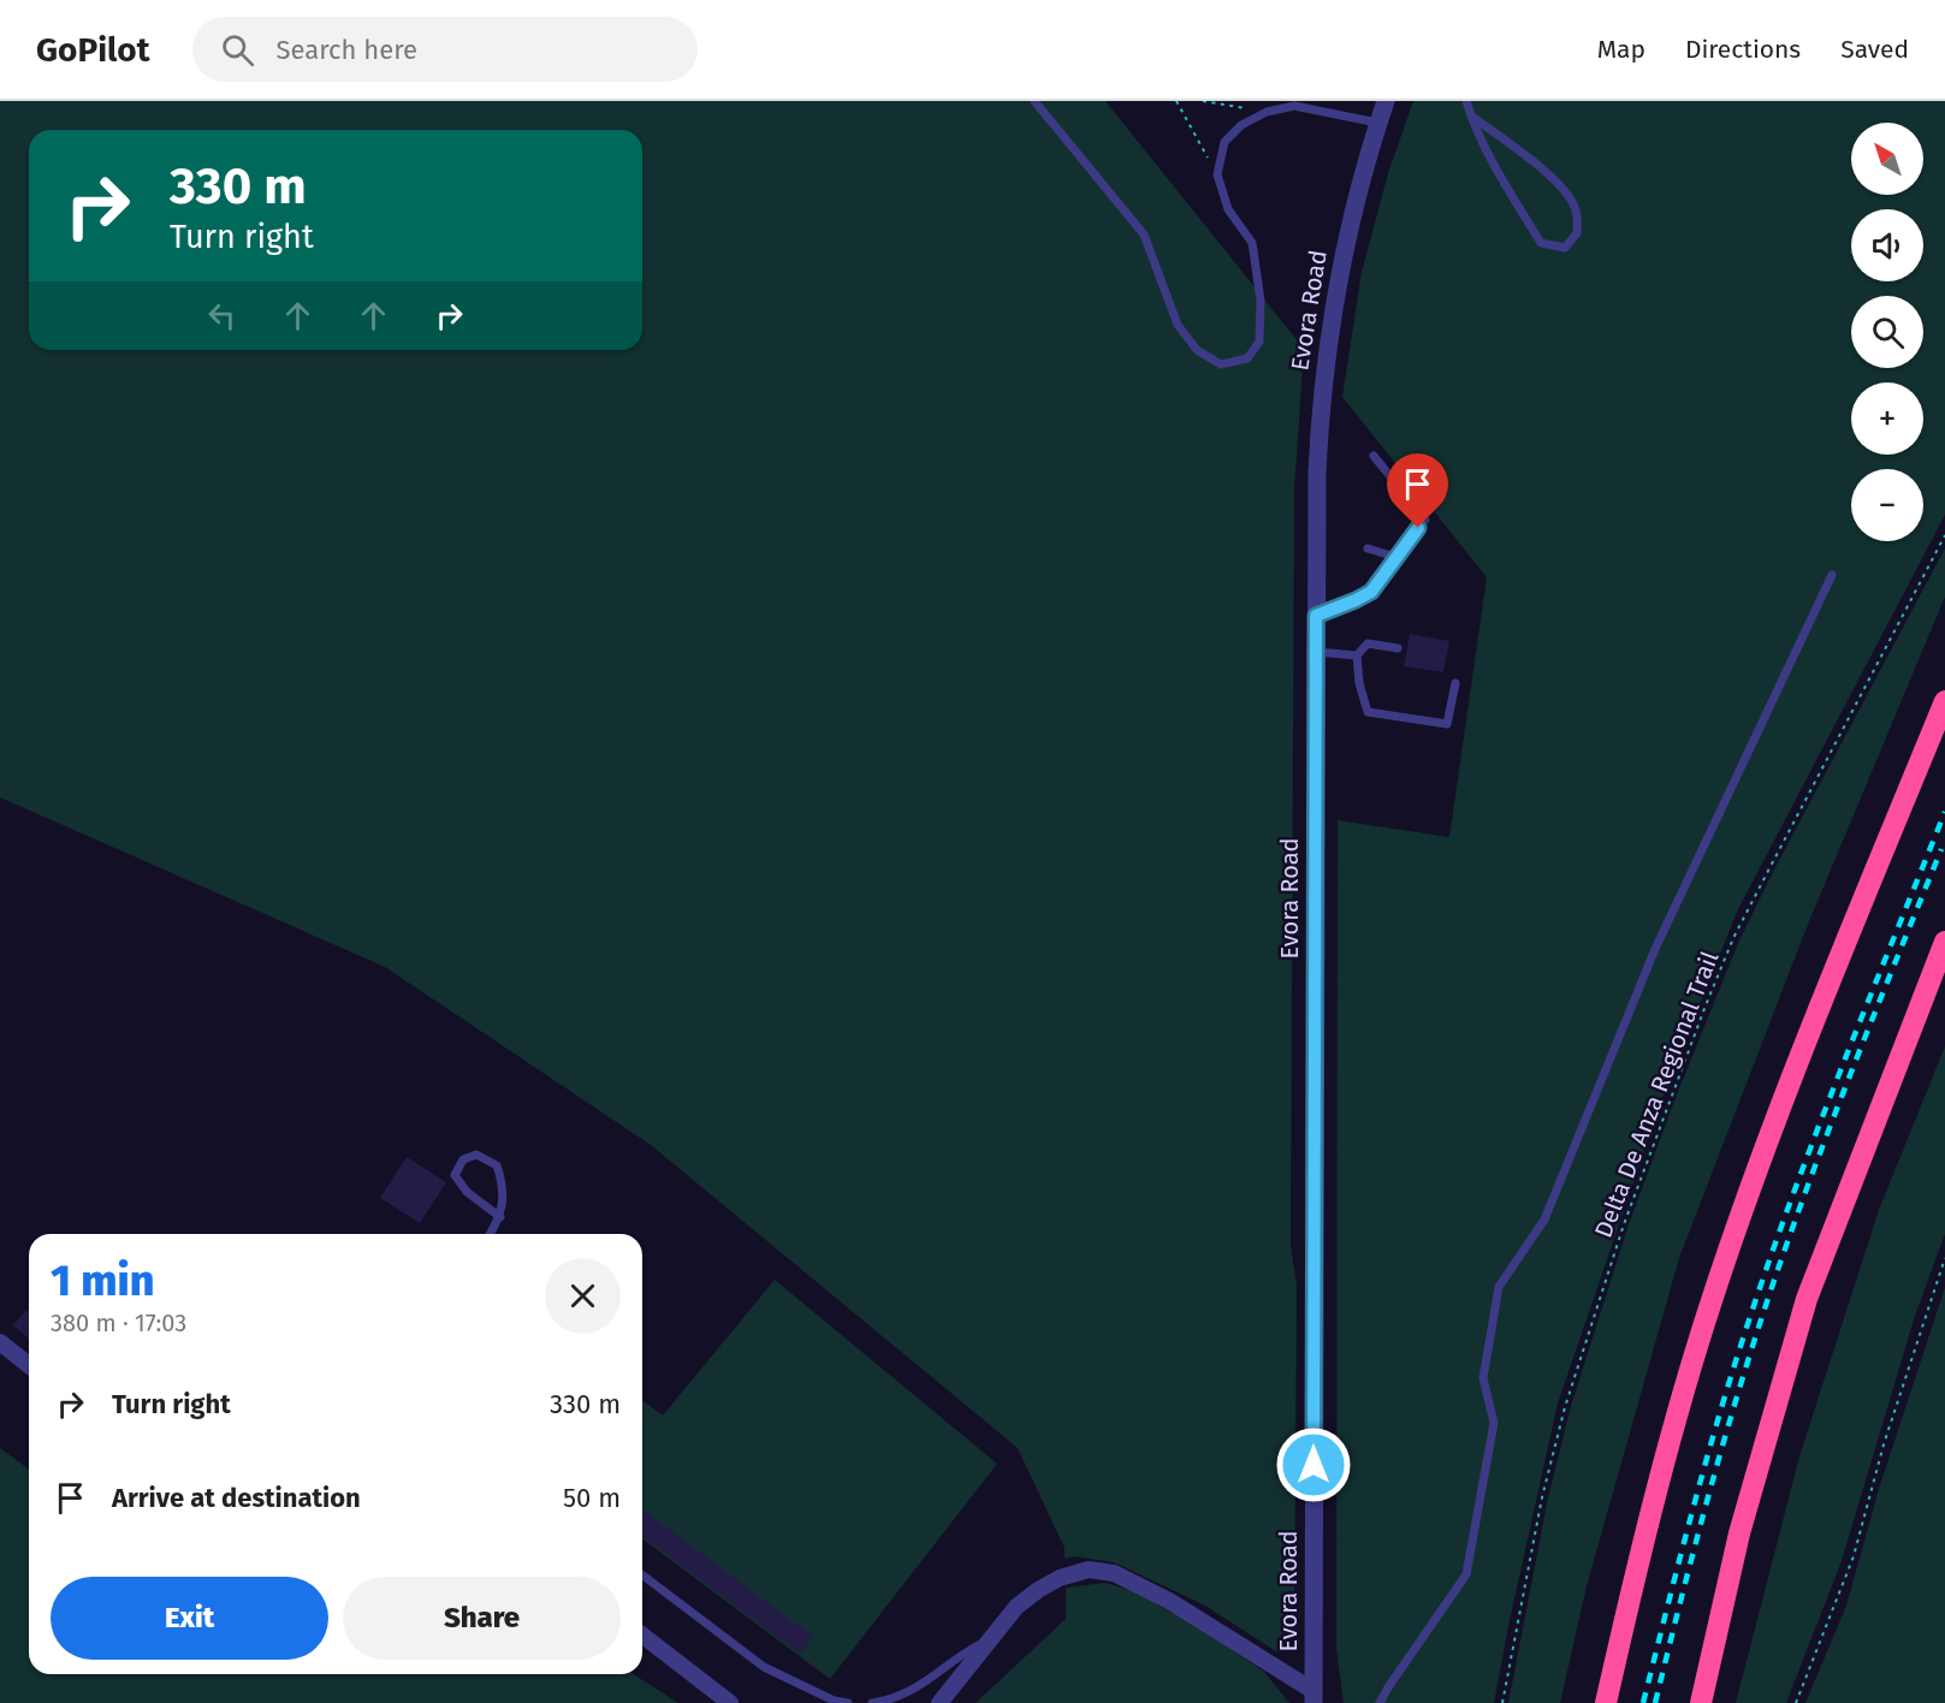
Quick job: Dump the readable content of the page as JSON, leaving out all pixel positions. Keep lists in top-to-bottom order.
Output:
{
  "streets": {
    "street": ["Evora Road"],
    "path": ["Delta De Anza Regional Trail"]
  },
  "north": "top left",
  "page": {
    "header": "GoPilot",
    "search": "Search here",
    "nav": ["Map", "Directions", "Saved"],
    "map_buttons": ["+", "−"],
    "turn": ["330 m", "Turn right"],
    "heading": ["1 min", "380 m · 17:03"],
    "list": [
      {
        "name": "Turn right",
        "value": "330 m"
      },
      {
        "name": "Arrive at destination",
        "value": "50 m"
      }
    ],
    "buttons": ["Exit", "Share"]
  }
}
